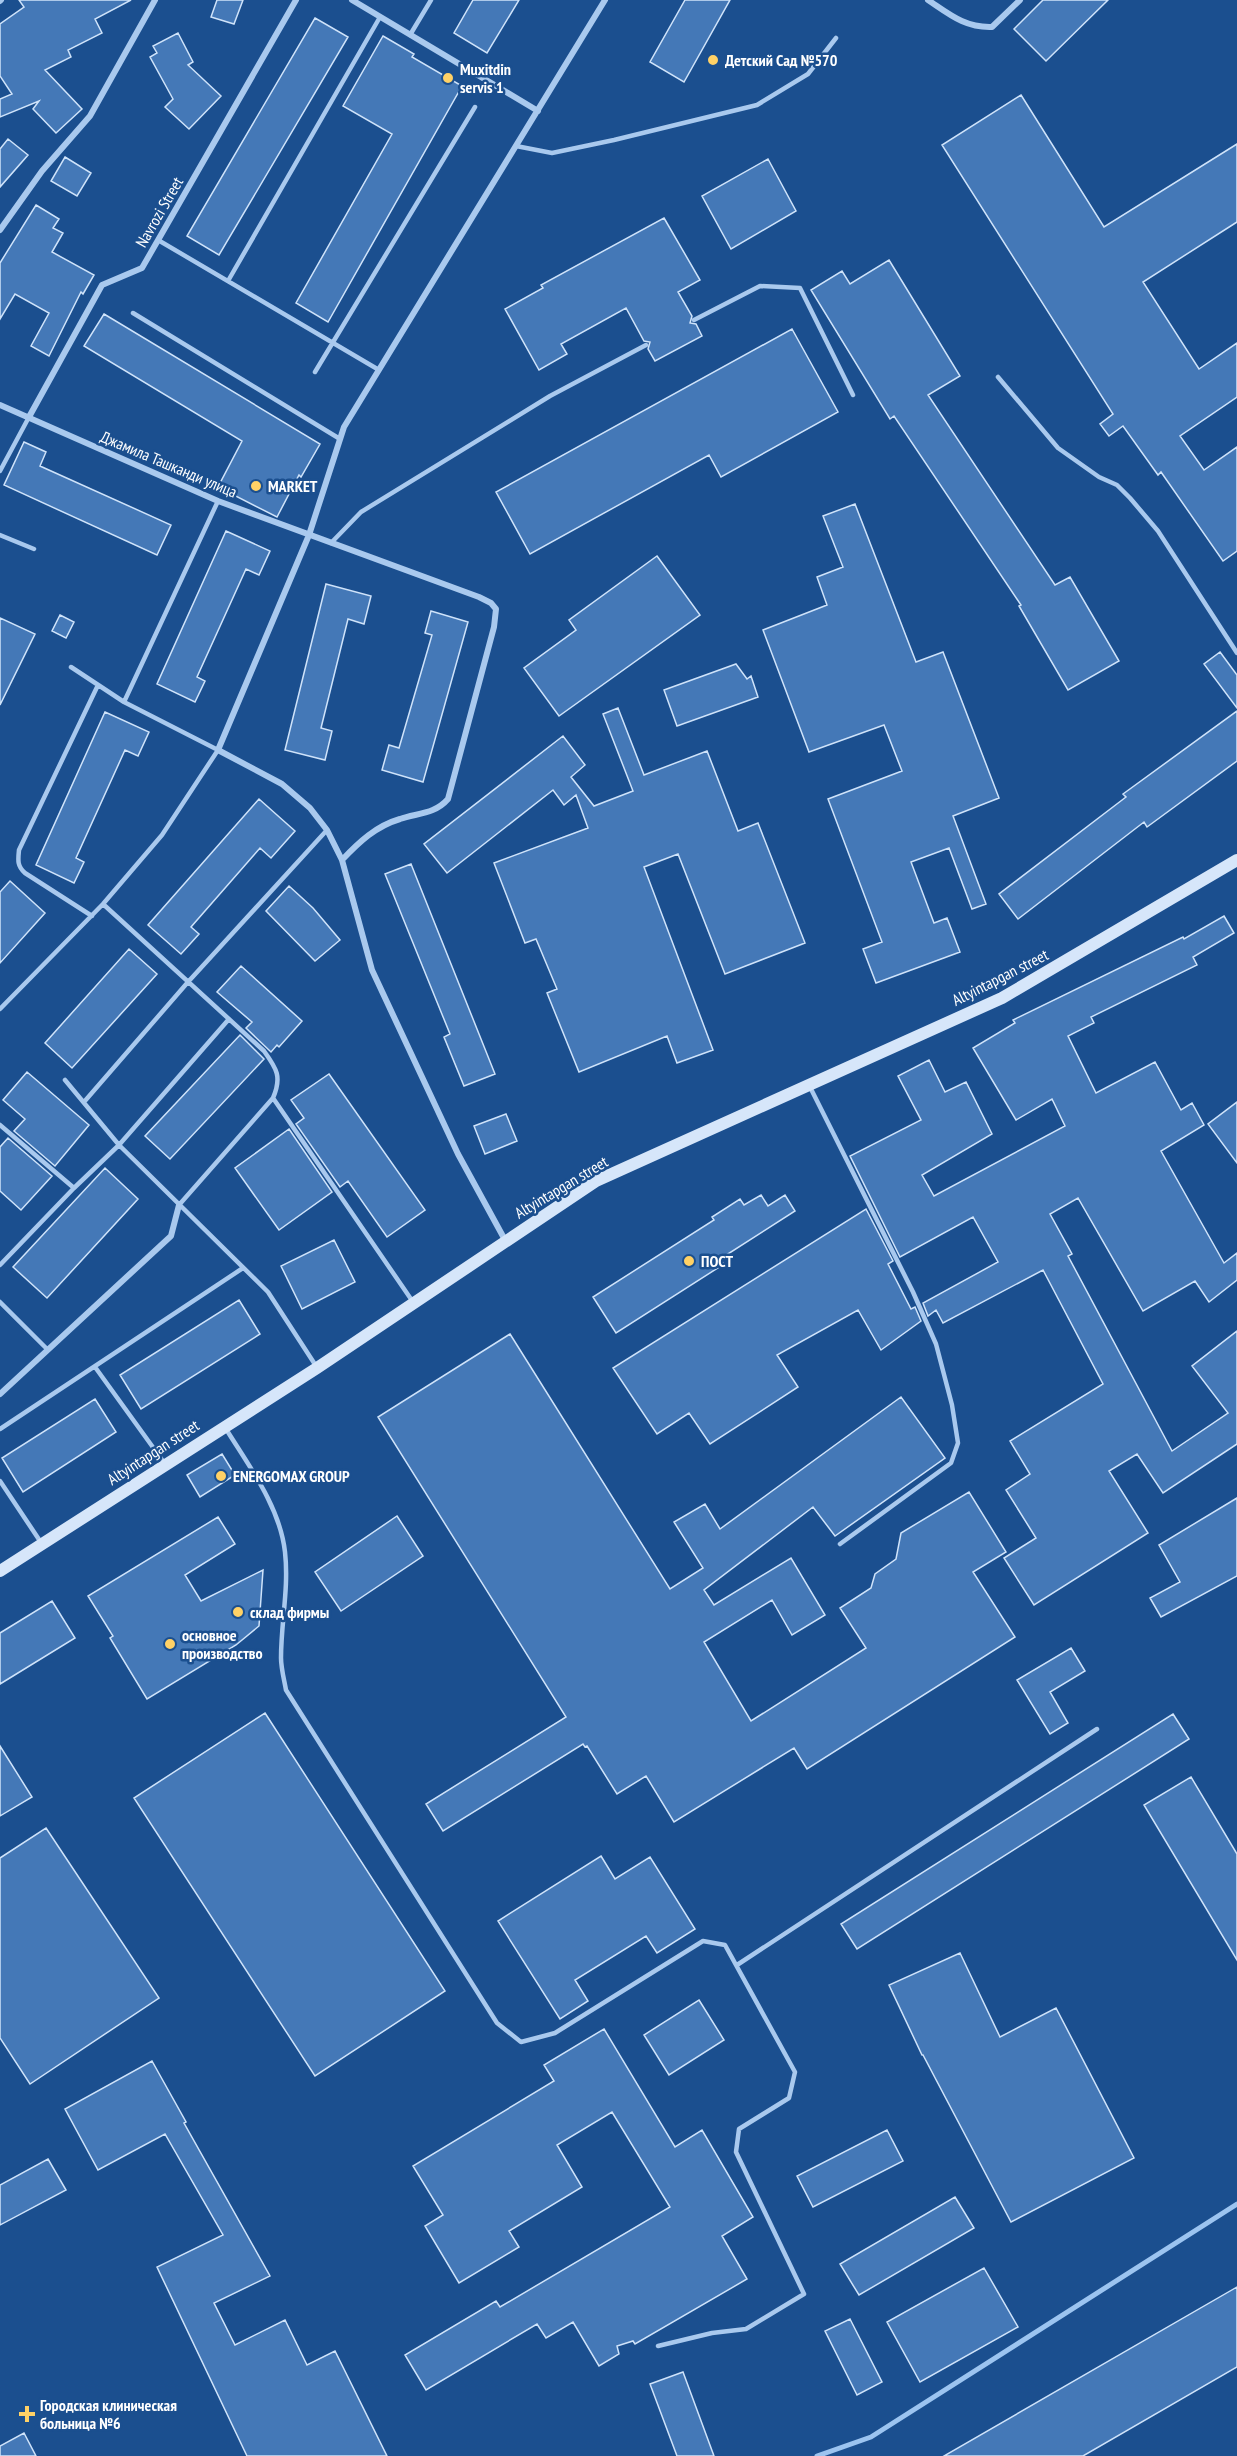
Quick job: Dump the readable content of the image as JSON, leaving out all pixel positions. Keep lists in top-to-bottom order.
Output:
{
  "streets": {
    "street": ["Navrozi Street", "Джамила Ташканди улица", "Altyintapgan street"]
  },
  "crossings": [
    ["Navrozi Street", "Джамила Ташканди улица"]
  ],
  "places": {
    "other": [
      "Детский Сад №570",
      "Muxitdin servis 1",
      "MARKET",
      "ПОСТ",
      "ENERGOMAX GROUP",
      "склад фирмы",
      "основное производство"
    ],
    "health": ["Городская клиническая больница №6"]
  }
}
